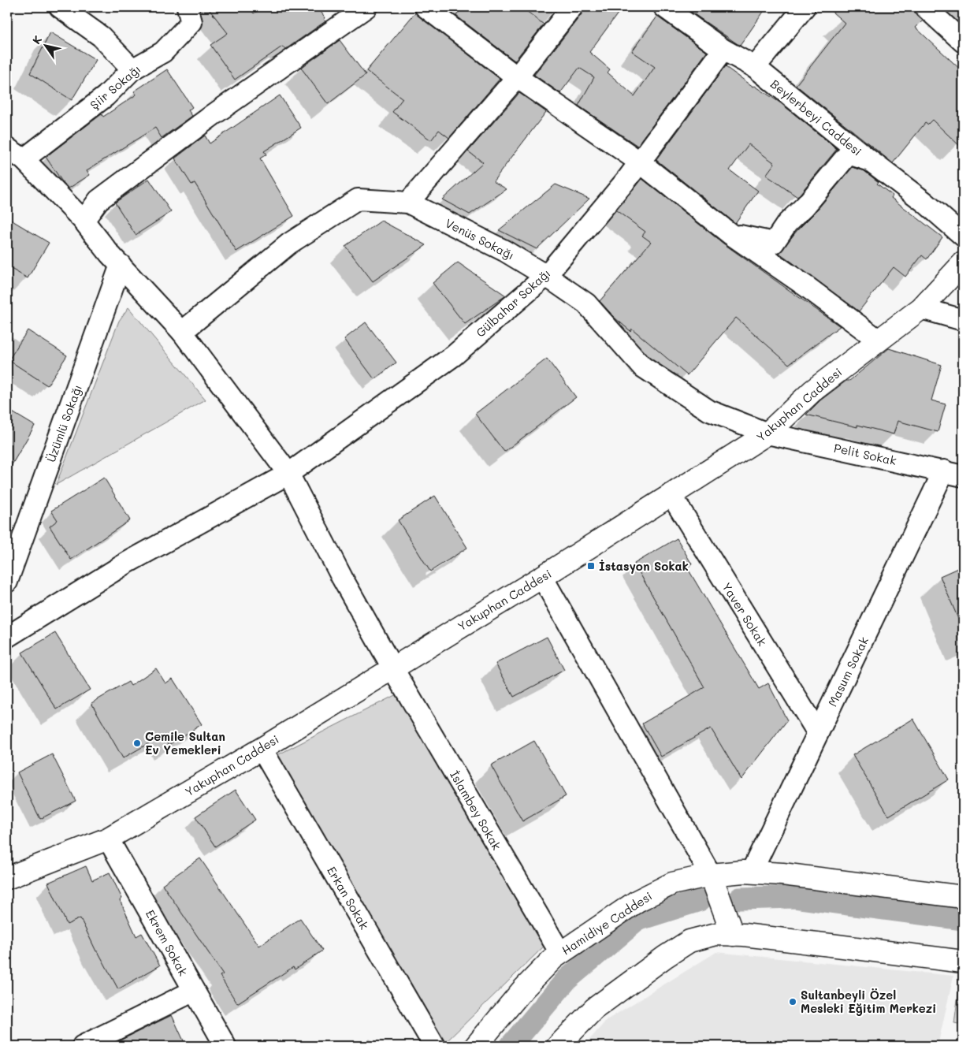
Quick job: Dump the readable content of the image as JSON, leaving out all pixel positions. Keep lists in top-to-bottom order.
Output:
{
  "streets": {
    "street": [
      "Şiir Sokağı",
      "Beylerbeyi Caddesi",
      "Venüs Sokağı",
      "Gülbahar Sokağı",
      "Yakuphan Caddesi",
      "Üzümlü Sokağı",
      "Pelit Sokak",
      "Yaver Sokak",
      "Masum Sokak",
      "İslambey Sokak",
      "Erkan Sokak",
      "Hamidiye Caddesi",
      "Ekrem Sokak"
    ]
  },
  "crossings": [
    ["Şiir Sokağı", "İslambey Sokak"],
    ["Beylerbeyi Caddesi", "Gülbahar Sokağı"],
    ["Venüs Sokağı", "Gülbahar Sokağı"],
    ["Venüs Sokağı", "Yakuphan Caddesi"],
    ["Venüs Sokağı", "Pelit Sokak"],
    ["Venüs Sokağı", "İslambey Sokak"],
    ["Gülbahar Sokağı", "İslambey Sokak"],
    ["Yakuphan Caddesi", "Pelit Sokak"],
    ["Yakuphan Caddesi", "Yaver Sokak"],
    ["Yakuphan Caddesi", "İslambey Sokak"],
    ["Yakuphan Caddesi", "Erkan Sokak"],
    ["Yakuphan Caddesi", "Ekrem Sokak"],
    ["Üzümlü Sokağı", "İslambey Sokak"],
    ["Pelit Sokak", "Masum Sokak"],
    ["Yaver Sokak", "Masum Sokak"],
    ["Masum Sokak", "Hamidiye Caddesi"],
    ["İslambey Sokak", "Hamidiye Caddesi"]
  ],
  "places": {
    "transit": ["İstasyon Sokak"],
    "other": ["Cemile Sultan Ev Yemekleri", "Sultanbeyli Özel Mesleki Eğitim Merkezi"]
  },
  "north": "top left"
}
